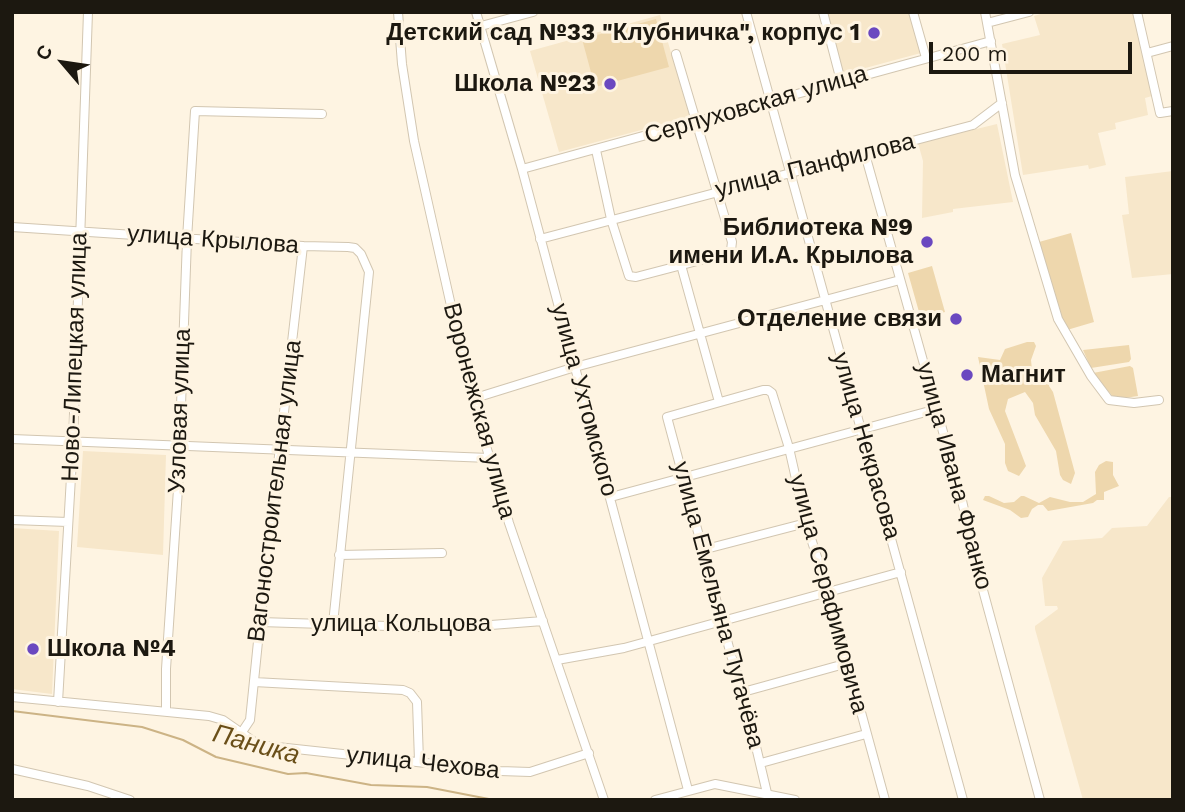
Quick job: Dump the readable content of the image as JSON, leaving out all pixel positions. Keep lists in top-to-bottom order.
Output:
{
  "streets": {
    "street": [
      "Серпуховская улица",
      "улица Панфилова",
      "улица Крылова",
      "Ново-Липецкая улица",
      "улица Ухтомского",
      "Узловая улица",
      "Воронежская улица",
      "улица Некрасова",
      "улица Ивана Франко",
      "Вагоностроительная улица",
      "улица Серафимовича",
      "улица Емельяна Пугачёва",
      "улица Кольцова",
      "улица Чехова"
    ]
  },
  "crossings": [
    ["Серпуховская улица", "улица Ухтомского"],
    ["Серпуховская улица", "улица Некрасова"],
    ["улица Панфилова", "улица Ухтомского"],
    ["улица Панфилова", "улица Некрасова"],
    ["улица Панфилова", "улица Ивана Франко"],
    ["улица Крылова", "Ново-Липецкая улица"],
    ["улица Крылова", "Узловая улица"],
    ["улица Крылова", "Вагоностроительная улица"],
    ["Ново-Липецкая улица", "улица Чехова"],
    ["Узловая улица", "улица Чехова"],
    ["Воронежская улица", "улица Кольцова"],
    ["Воронежская улица", "улица Чехова"],
    ["Вагоностроительная улица", "улица Кольцова"],
    ["Вагоностроительная улица", "улица Чехова"],
    ["улица Серафимовича", "улица Емельяна Пугачёва"]
  ],
  "water": ["Паника"],
  "places": [
    "Детский сад №33 \"Клубничка\", корпус 1",
    "Школа №23",
    "Библиотека №9 имени И.А. Крылова",
    "Отделение связи",
    "Магнит",
    "Школа №4"
  ],
  "scale_bar": "200 m",
  "north": "top left"
}
